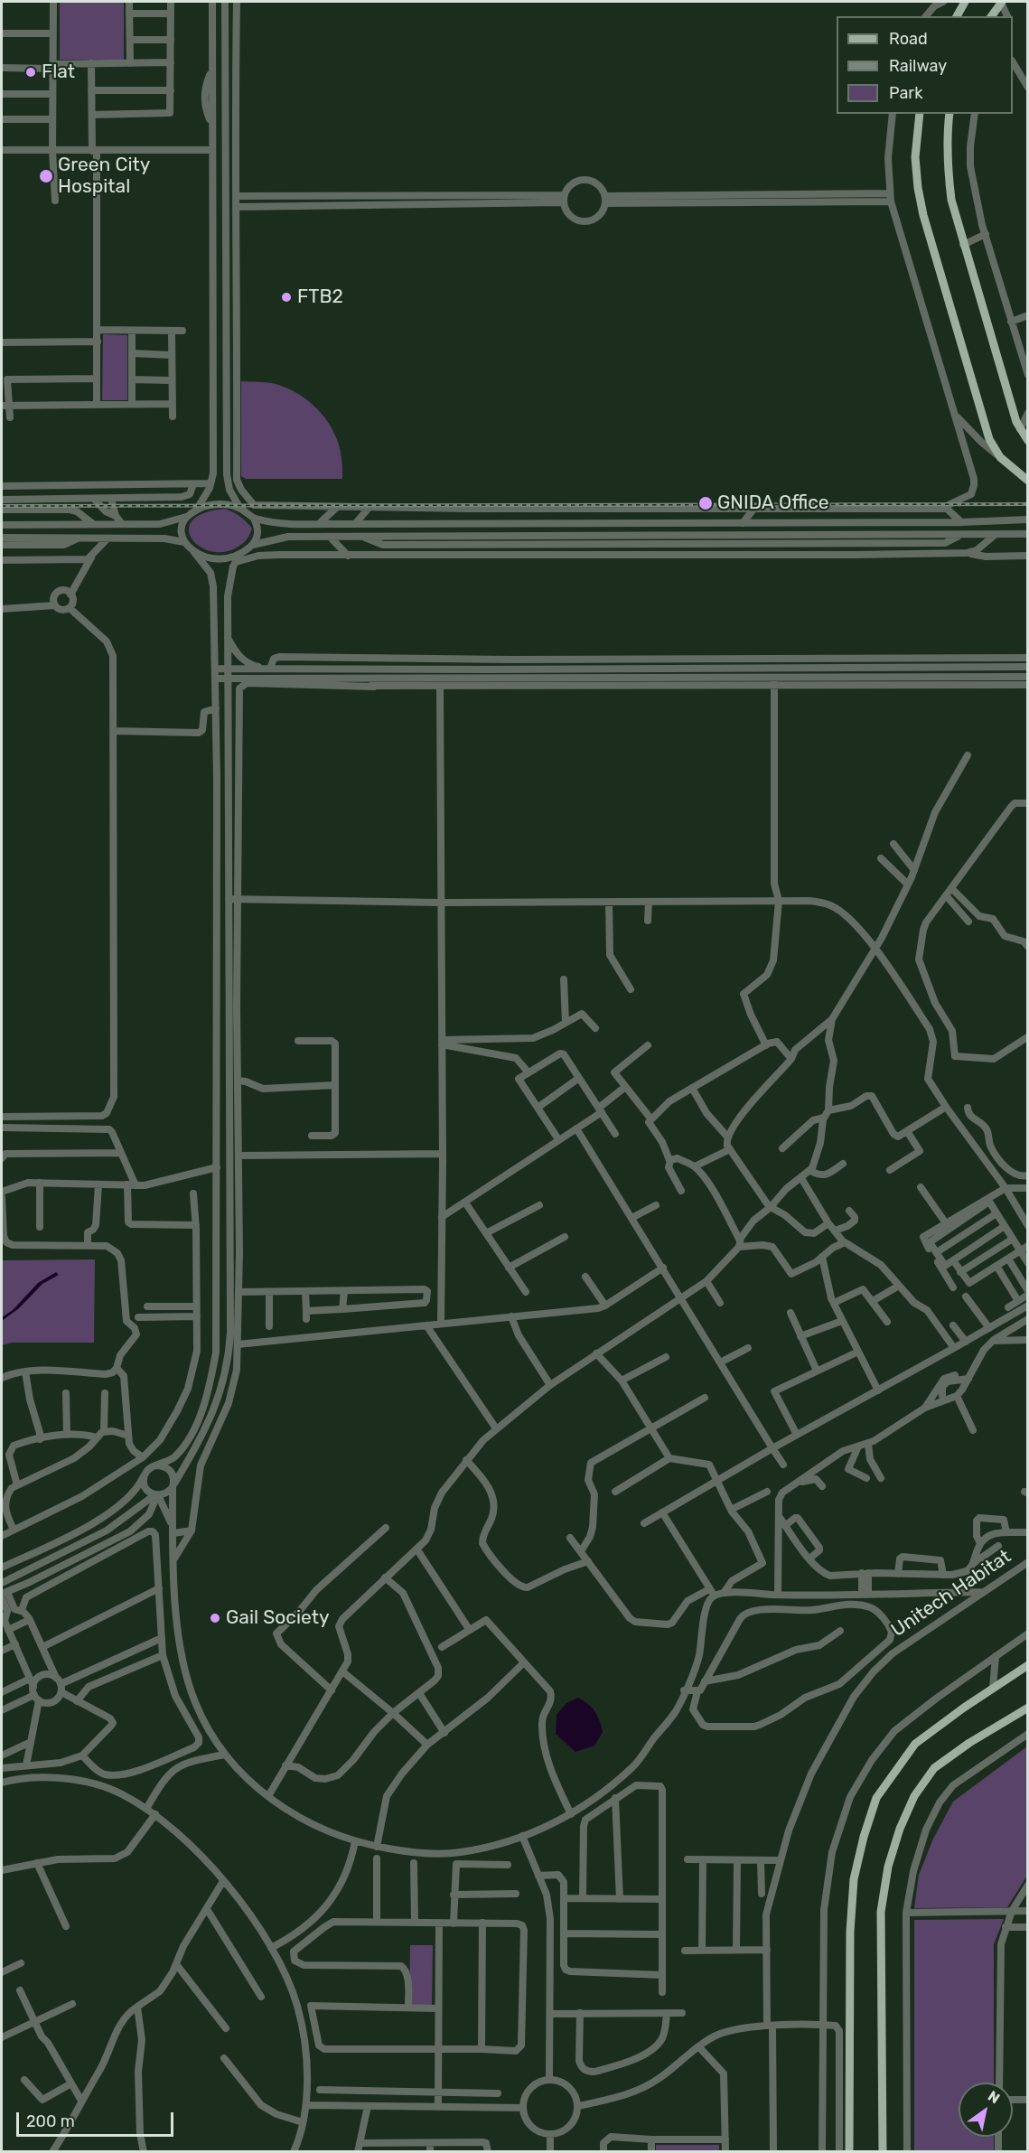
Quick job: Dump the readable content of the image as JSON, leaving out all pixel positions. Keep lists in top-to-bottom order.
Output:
{
  "streets": {
    "street": ["Unitech Habitat"]
  },
  "places": [
    "Flat",
    "Green City Hospital",
    "FTB2",
    "GNIDA Office",
    "Gail Society"
  ],
  "legend": ["Road", "Railway", "Park"],
  "scale_bar": "200 m",
  "north": "top right"
}
